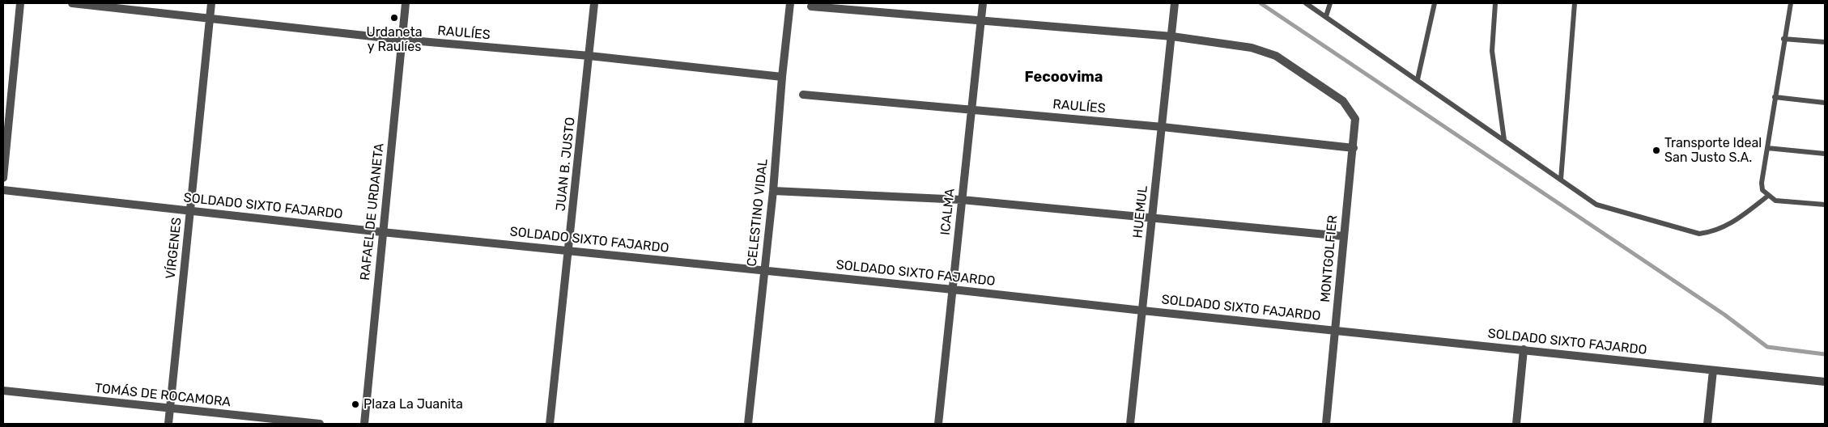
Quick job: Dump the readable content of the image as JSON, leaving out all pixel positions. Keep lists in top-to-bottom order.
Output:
{
  "streets": {
    "street": [
      "RAULÍES",
      "JUAN B. JUSTO",
      "SOLDADO SIXTO FAJARDO",
      "RAFAEL DE URDANETA",
      "ICALMA",
      "HUEMUL",
      "CELESTINO VIDAL",
      "VÍRGENES",
      "MONTGOLFIER",
      "TOMÁS DE ROCAMORA"
    ]
  },
  "crossings": [
    ["RAULÍES", "JUAN B. JUSTO"],
    ["RAULÍES", "RAFAEL DE URDANETA"],
    ["RAULÍES", "ICALMA"],
    ["RAULÍES", "HUEMUL"],
    ["RAULÍES", "CELESTINO VIDAL"],
    ["RAULÍES", "VÍRGENES"],
    ["RAULÍES", "MONTGOLFIER"],
    ["JUAN B. JUSTO", "SOLDADO SIXTO FAJARDO"],
    ["SOLDADO SIXTO FAJARDO", "RAFAEL DE URDANETA"],
    ["SOLDADO SIXTO FAJARDO", "ICALMA"],
    ["SOLDADO SIXTO FAJARDO", "HUEMUL"],
    ["SOLDADO SIXTO FAJARDO", "CELESTINO VIDAL"],
    ["SOLDADO SIXTO FAJARDO", "VÍRGENES"],
    ["SOLDADO SIXTO FAJARDO", "MONTGOLFIER"],
    ["HUEMUL", "MONTGOLFIER"],
    ["VÍRGENES", "TOMÁS DE ROCAMORA"]
  ],
  "districts": ["Fecoovima"],
  "places": ["Urdaneta y Raulíes", "Transporte Ideal San Justo S.A.", "Plaza La Juanita"]
}
